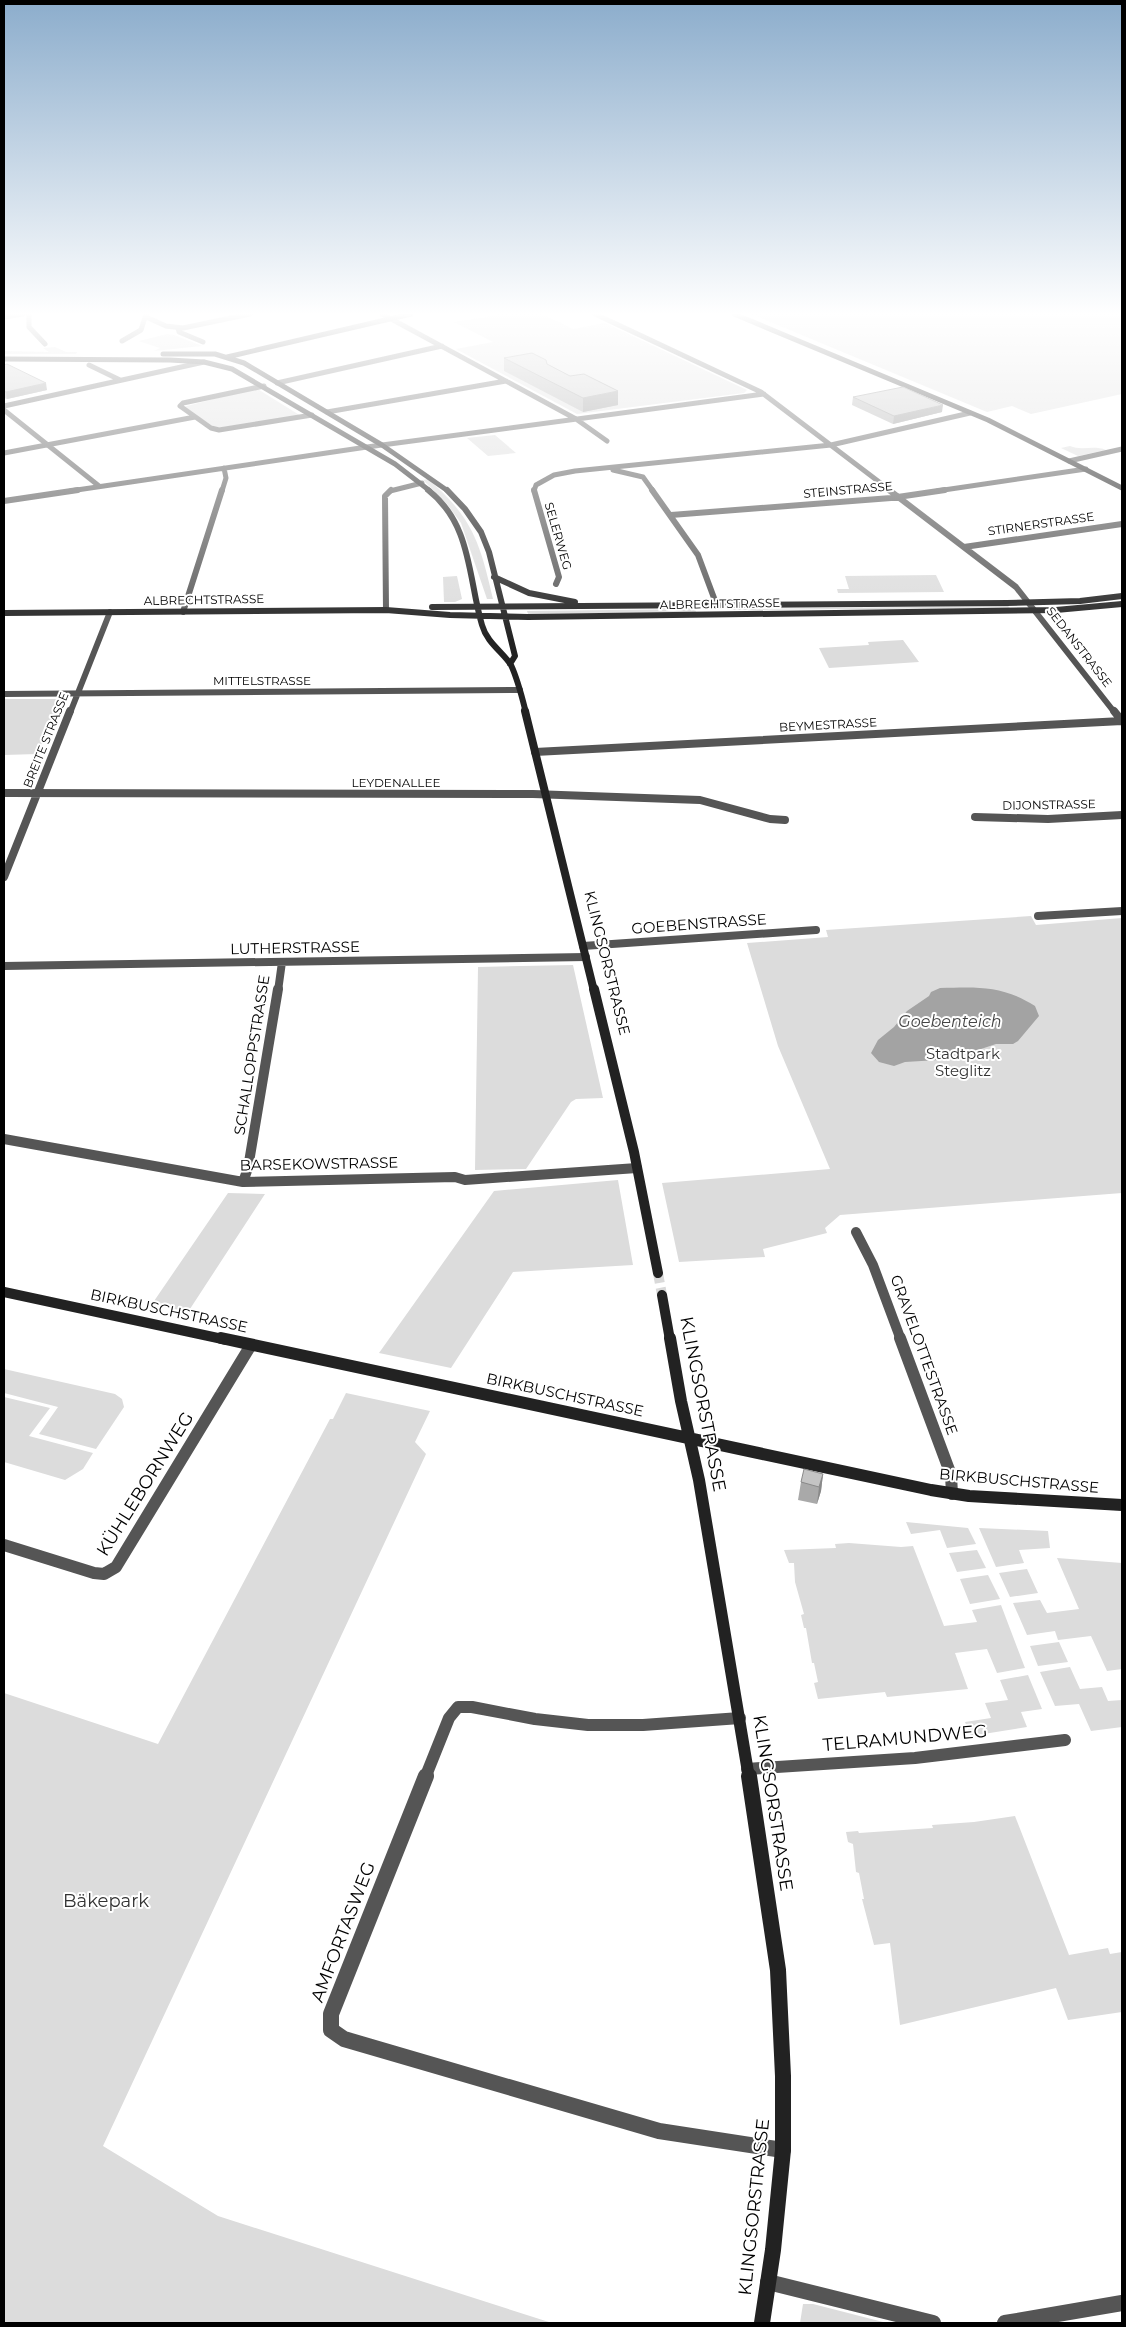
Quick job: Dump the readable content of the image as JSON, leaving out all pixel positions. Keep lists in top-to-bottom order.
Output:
{
  "streets": {
    "main road": ["ALBRECHTSTRASSE", "KLINGSORSTRASSE", "BIRKBUSCHSTRASSE"],
    "street": [
      "STEINSTRASSE",
      "STIRNERSTRASSE",
      "SELERWEG",
      "SEDANSTRASSE",
      "MITTELSTRASSE",
      "BEYMESTRASSE",
      "BREITE STRASSE",
      "LEYDENALLEE",
      "DIJONSTRASSE",
      "GOEBENSTRASSE",
      "LUTHERSTRASSE",
      "SCHALLOPPSTRASSE",
      "BARSEKOWSTRASSE",
      "GRAVELOTTESTRASSE",
      "KÜHLEBORNWEG",
      "TELRAMUNDWEG",
      "AMFORTASWEG"
    ]
  },
  "crossings": [
    ["STEINSTRASSE", "SEDANSTRASSE"],
    ["STIRNERSTRASSE", "SEDANSTRASSE"],
    ["SELERWEG", "SEDANSTRASSE"],
    ["ALBRECHTSTRASSE", "SEDANSTRASSE"],
    ["ALBRECHTSTRASSE", "BREITE STRASSE"],
    ["ALBRECHTSTRASSE", "KLINGSORSTRASSE"],
    ["SEDANSTRASSE", "BEYMESTRASSE"],
    ["MITTELSTRASSE", "BREITE STRASSE"],
    ["MITTELSTRASSE", "KLINGSORSTRASSE"],
    ["BEYMESTRASSE", "KLINGSORSTRASSE"],
    ["BREITE STRASSE", "LEYDENALLEE"],
    ["LEYDENALLEE", "KLINGSORSTRASSE"],
    ["GOEBENSTRASSE", "KLINGSORSTRASSE"],
    ["LUTHERSTRASSE", "KLINGSORSTRASSE"],
    ["LUTHERSTRASSE", "SCHALLOPPSTRASSE"],
    ["KLINGSORSTRASSE", "BARSEKOWSTRASSE"],
    ["KLINGSORSTRASSE", "BIRKBUSCHSTRASSE"],
    ["KLINGSORSTRASSE", "TELRAMUNDWEG"],
    ["KLINGSORSTRASSE", "AMFORTASWEG"],
    ["SCHALLOPPSTRASSE", "BARSEKOWSTRASSE"],
    ["BIRKBUSCHSTRASSE", "GRAVELOTTESTRASSE"],
    ["BIRKBUSCHSTRASSE", "KÜHLEBORNWEG"]
  ],
  "water": ["Goebenteich"],
  "parks": ["Stadtpark Steglitz", "Bäkepark"]
}
